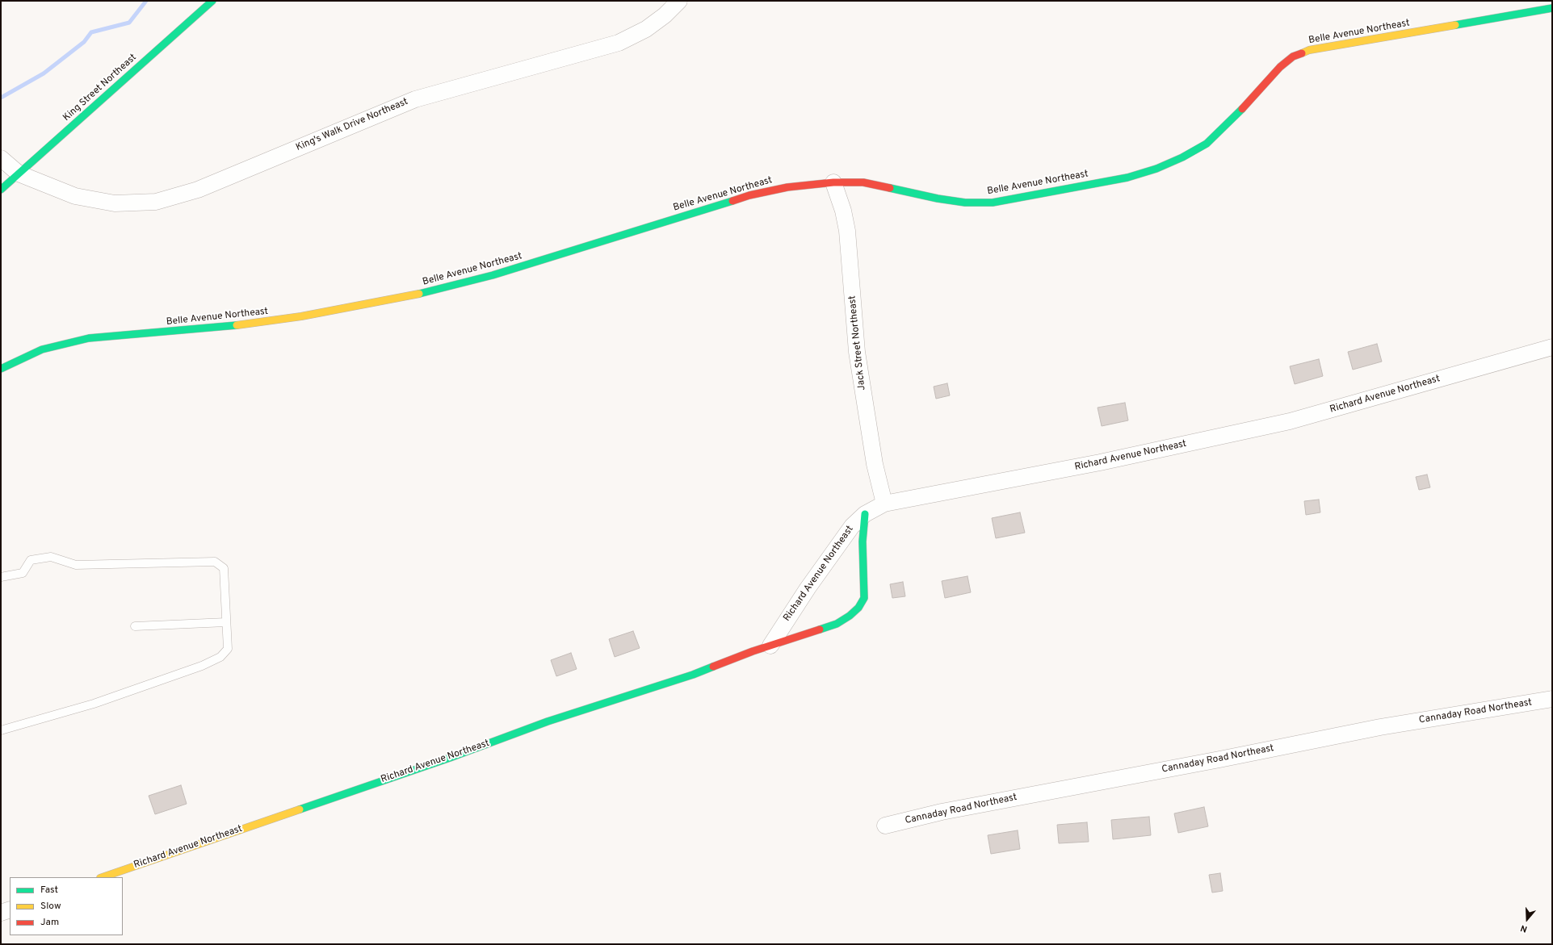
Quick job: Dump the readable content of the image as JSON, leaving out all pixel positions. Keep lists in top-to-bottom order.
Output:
{
  "streets": {
    "street": [
      "Belle Avenue Northeast",
      "King Street Northeast",
      "King's Walk Drive Northeast",
      "Jack Street Northeast",
      "Richard Avenue Northeast",
      "Cannaday Road Northeast"
    ]
  },
  "crossings": [
    ["Belle Avenue Northeast", "Jack Street Northeast"],
    ["King Street Northeast", "King's Walk Drive Northeast"],
    ["Jack Street Northeast", "Richard Avenue Northeast"]
  ],
  "legend": ["Fast", "Slow", "Jam"],
  "north": "bottom"
}
